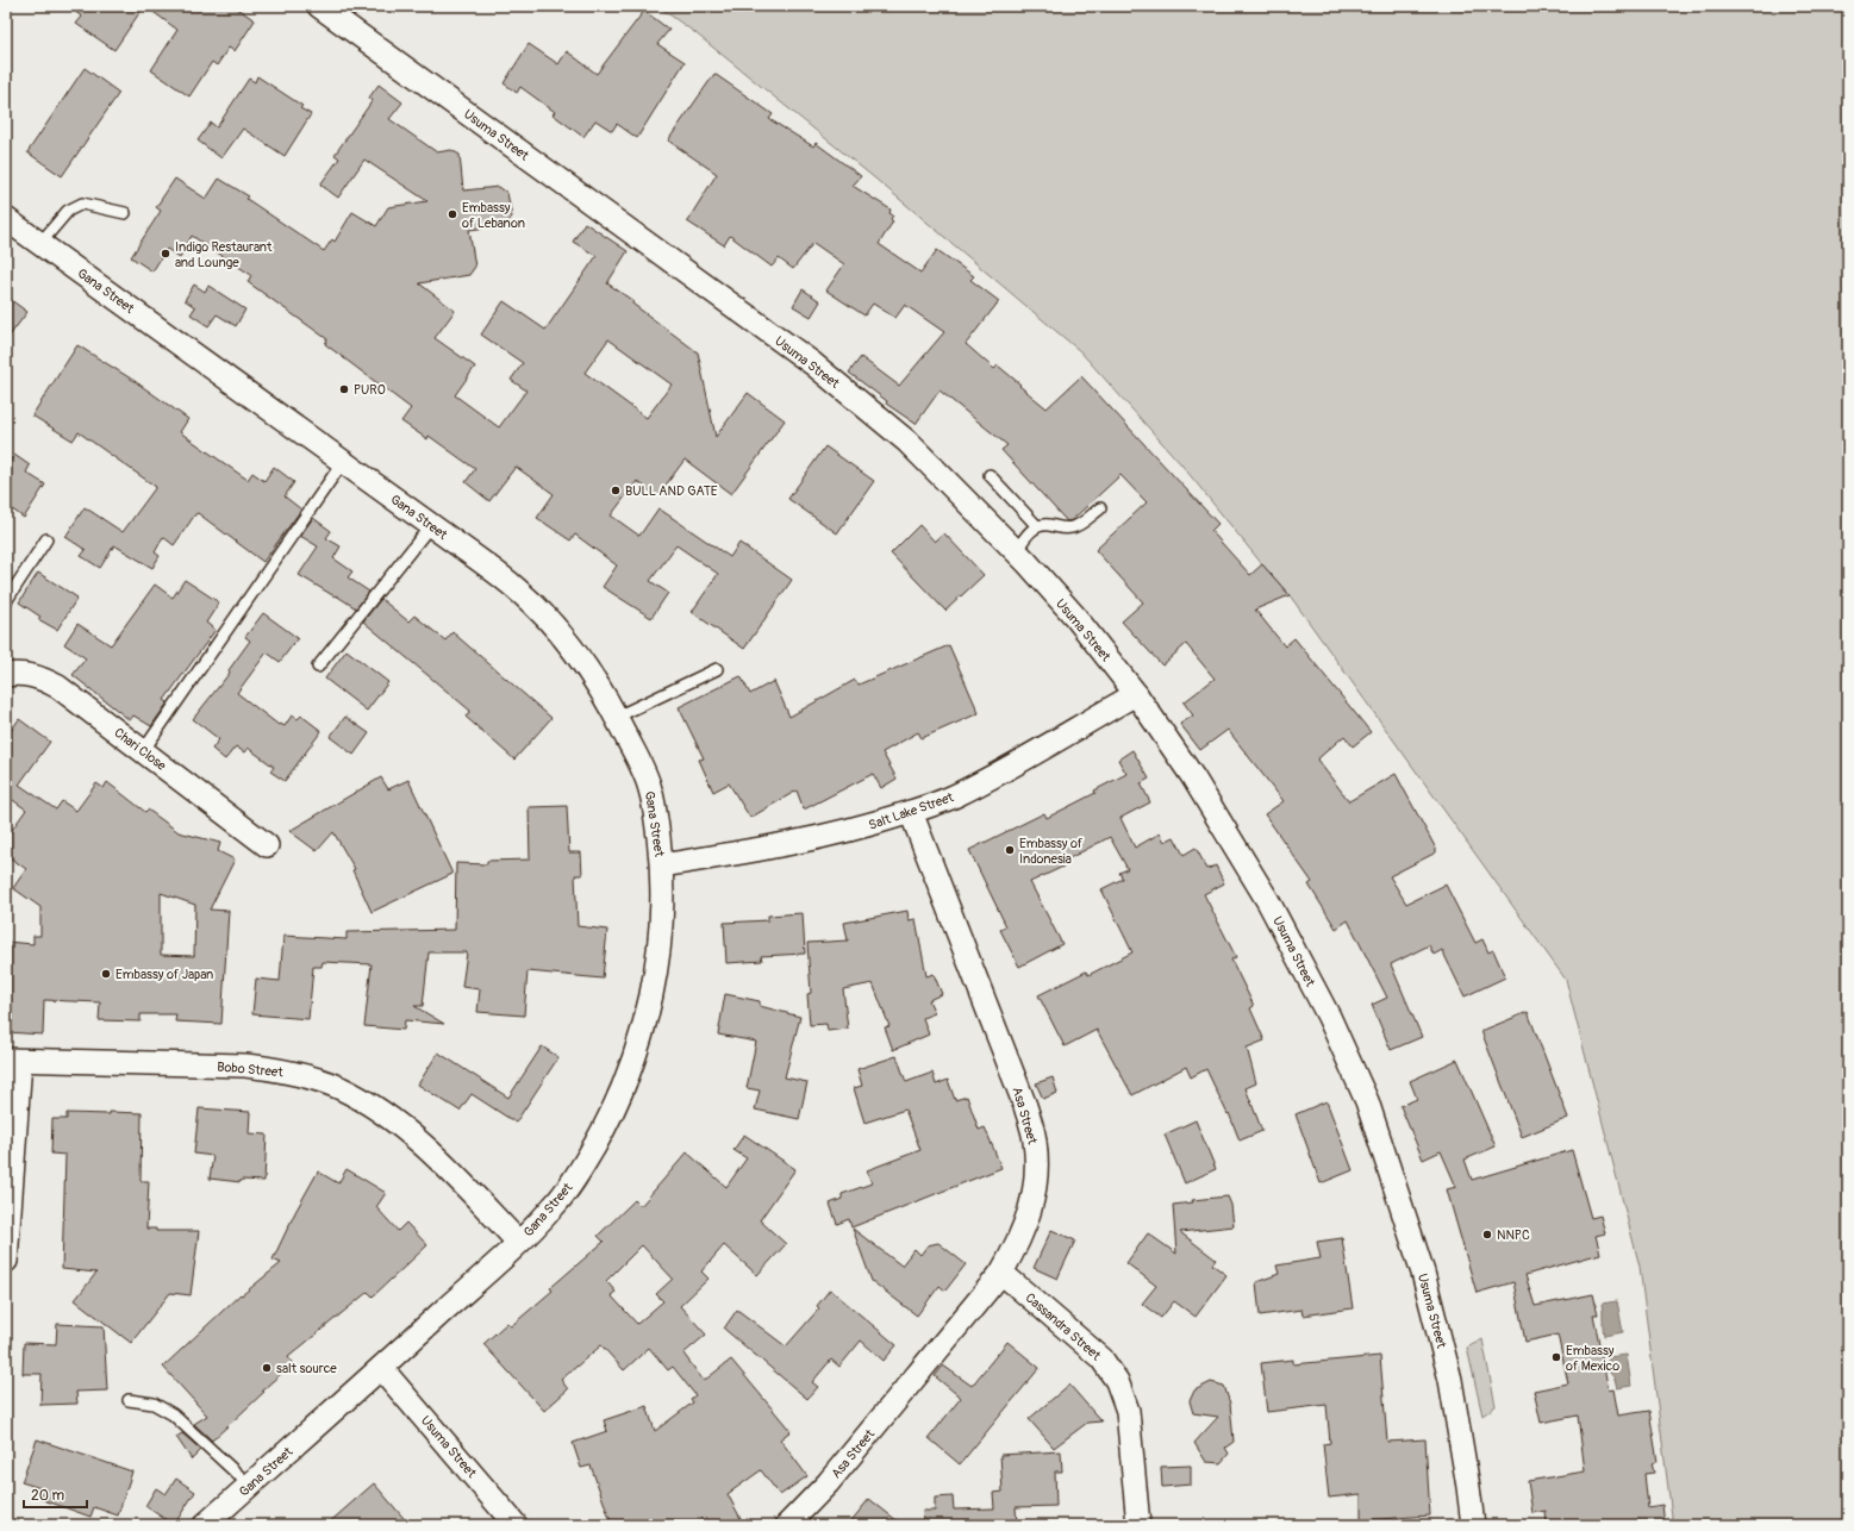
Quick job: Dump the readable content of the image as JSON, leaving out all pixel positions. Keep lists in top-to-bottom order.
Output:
{
  "streets": {
    "street": [
      "Usuma Street",
      "Gana Street",
      "Chari Close",
      "Salt Lake Street",
      "Bobo Street",
      "Asa Street",
      "Cassandra Street"
    ]
  },
  "crossings": [
    ["Usuma Street", "Gana Street"],
    ["Usuma Street", "Salt Lake Street"],
    ["Gana Street", "Salt Lake Street"],
    ["Gana Street", "Bobo Street"],
    ["Salt Lake Street", "Asa Street"],
    ["Asa Street", "Cassandra Street"]
  ],
  "places": [
    "Embassy of Lebanon",
    "Indigo Restaurant and Lounge",
    "PURO",
    "BULL AND GATE",
    "Embassy of Indonesia",
    "Embassy of Japan",
    "NNPC",
    "Embassy of Mexico",
    "salt source"
  ],
  "scale_bar": "20 m"
}
